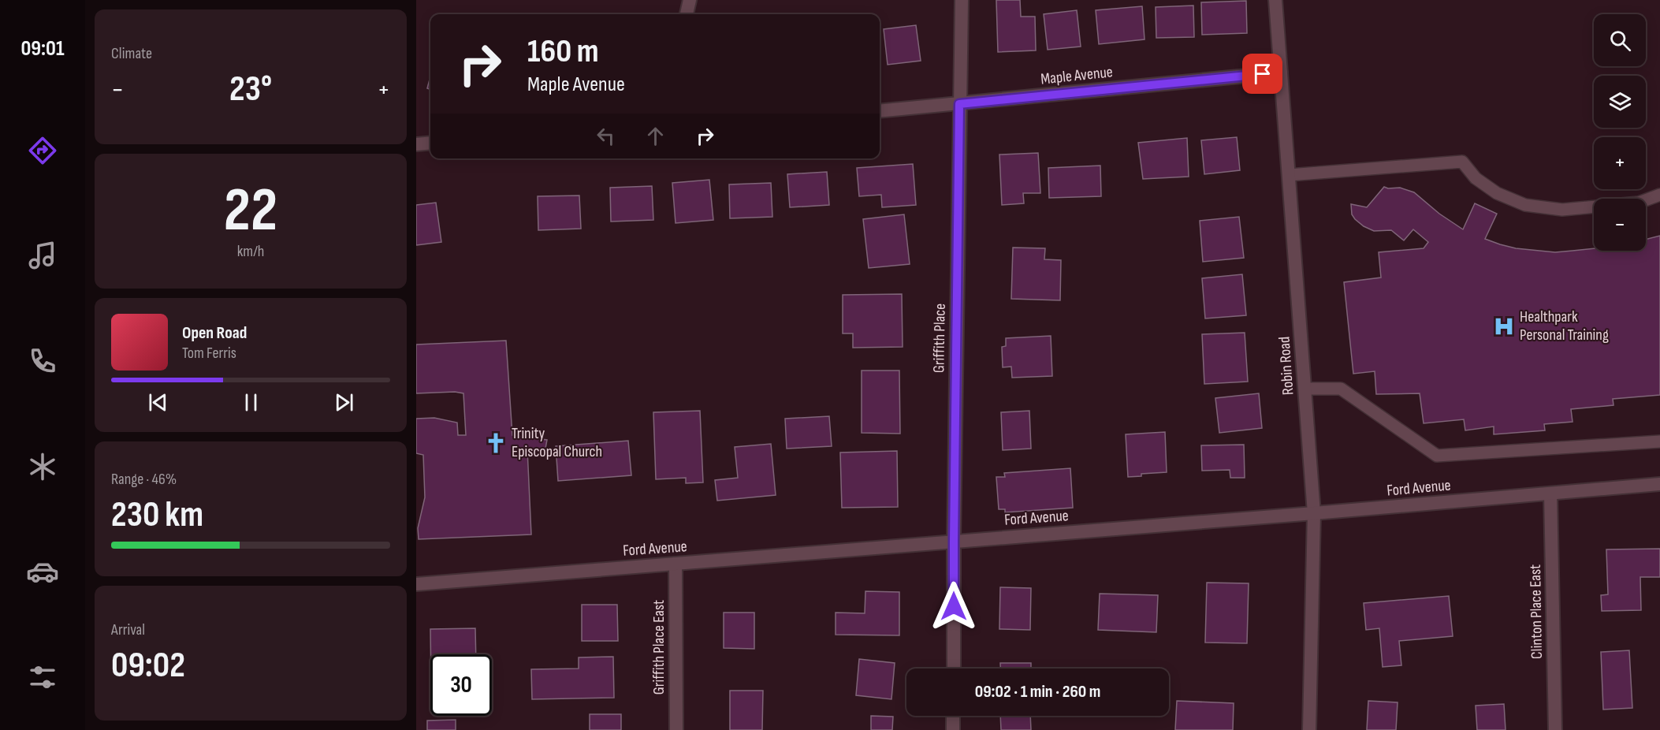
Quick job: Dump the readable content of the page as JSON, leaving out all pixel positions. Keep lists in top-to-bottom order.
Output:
{
  "streets": {
    "street": [
      "Maple Avenue",
      "Griffith Place",
      "Robin Road",
      "Ford Avenue",
      "Clinton Place East",
      "Griffith Place East"
    ]
  },
  "crossings": [
    ["Maple Avenue", "Griffith Place"],
    ["Maple Avenue", "Robin Road"],
    ["Griffith Place", "Ford Avenue"],
    ["Robin Road", "Ford Avenue"],
    ["Ford Avenue", "Clinton Place East"],
    ["Ford Avenue", "Griffith Place East"]
  ],
  "places": {
    "hospital": ["Healthpark Personal Training"],
    "church": ["Trinity Episcopal Church"]
  },
  "page": {
    "tabs": "09:01",
    "tile": [
      "Climate",
      ["22", "km/h"],
      ["Range · 46%", "230 km"],
      ["Arrival", "09:02"]
    ],
    "map_buttons": ["+", "−"],
    "turn": ["160 m", "Maple Avenue"],
    "heat": ["−", "23°", "+"],
    "song": ["Open Road", "Tom Ferris"],
    "limit": "30",
    "trip": "09:02 · 1 min · 260 m"
  }
}
